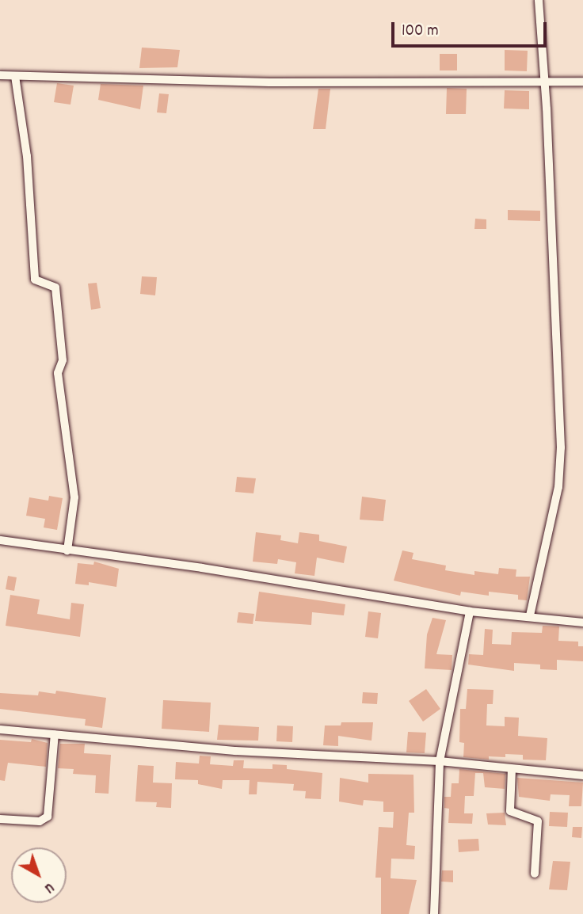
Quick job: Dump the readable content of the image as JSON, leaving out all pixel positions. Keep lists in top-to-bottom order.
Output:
{
  "scale_bar": "100 m",
  "north": "bottom right"
}
